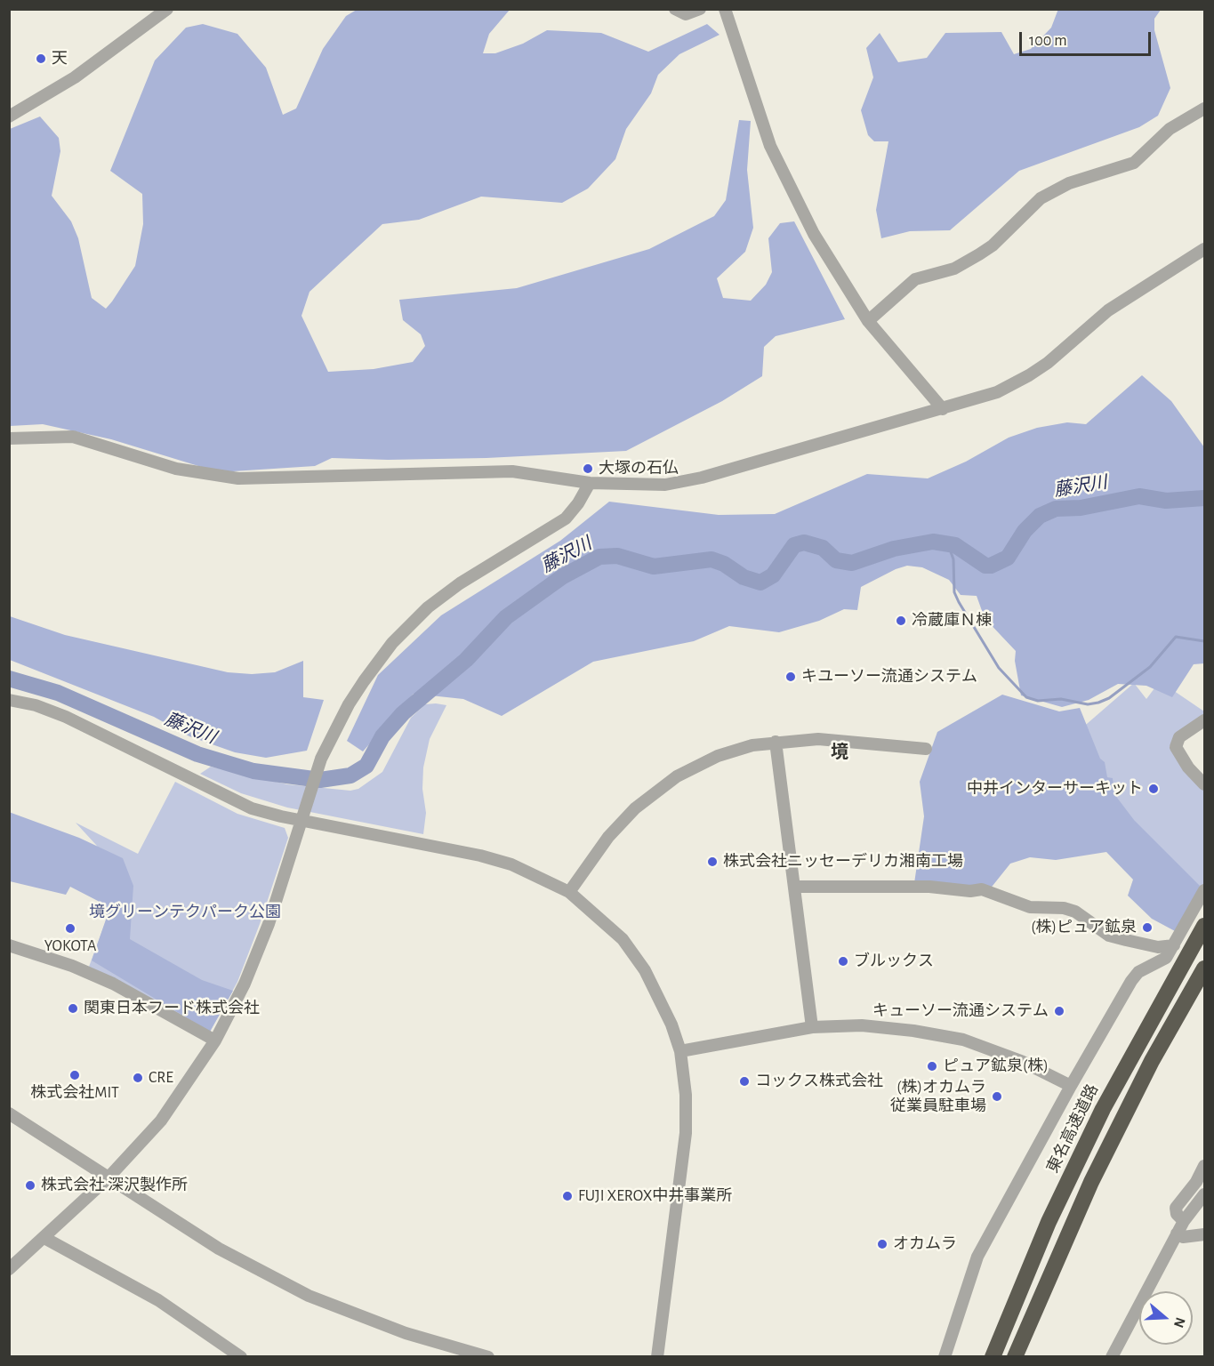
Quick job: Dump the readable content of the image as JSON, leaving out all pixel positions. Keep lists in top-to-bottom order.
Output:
{
  "streets": {
    "highway": ["東名高速道路"]
  },
  "districts": ["境"],
  "water": ["藤沢川"],
  "parks": ["境グリーンテクパーク公園"],
  "places": [
    "天",
    "大塚の石仏",
    "冷蔵庫Ｎ棟",
    "キユーソー流通システム",
    "中井インターサーキット",
    "株式会社ニッセーデリカ湘南工場",
    "(株)ピュア鉱泉",
    "YOKOTA",
    "ブルックス",
    "関東日本フード株式会社",
    "キューソー流通システム",
    "ピュア鉱泉(株)",
    "株式会社MIT",
    "CRE",
    "コックス株式会社",
    "(株)オカムラ 従業員駐車場",
    "株式会社 深沢製作所",
    "FUJI XEROX中井事業所",
    "オカムラ"
  ],
  "scale_bar": "100 m",
  "north": "right"
}
